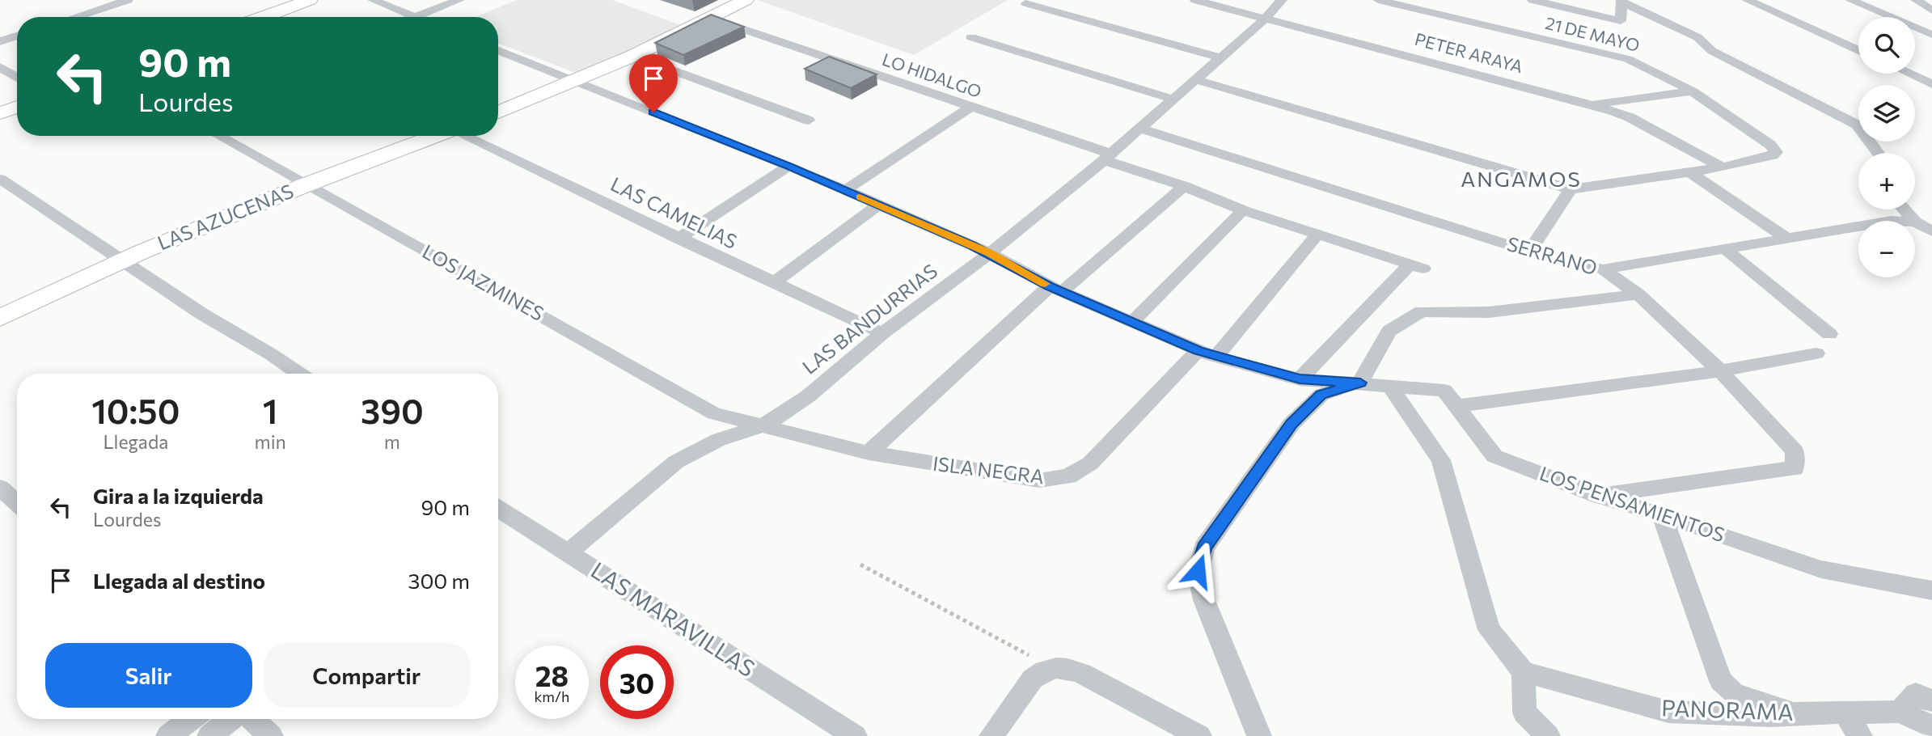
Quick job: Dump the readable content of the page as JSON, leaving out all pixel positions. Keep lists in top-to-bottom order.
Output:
{
  "streets": {
    "street": [
      "21 DE MAYO",
      "PETER ARAYA",
      "LO HIDALGO",
      "LAS CAMELIAS",
      "LAS AZUCENAS",
      "SERRANO",
      "LOS JAZMINES",
      "LAS BANDURRIAS",
      "ISLA NEGRA",
      "LOS PENSAMIENTOS",
      "LAS MARAVILLAS",
      "PANORAMA"
    ]
  },
  "crossings": [
    ["21 DE MAYO", "PETER ARAYA"],
    ["PETER ARAYA", "LAS BANDURRIAS"],
    ["LO HIDALGO", "LAS BANDURRIAS"],
    ["LAS CAMELIAS", "LAS BANDURRIAS"],
    ["LAS AZUCENAS", "LOS JAZMINES"],
    ["SERRANO", "LAS BANDURRIAS"],
    ["SERRANO", "LOS PENSAMIENTOS"],
    ["LOS JAZMINES", "LAS BANDURRIAS"],
    ["LOS JAZMINES", "ISLA NEGRA"],
    ["LAS BANDURRIAS", "ISLA NEGRA"],
    ["LAS BANDURRIAS", "LOS PENSAMIENTOS"],
    ["LAS BANDURRIAS", "LAS MARAVILLAS"],
    ["ISLA NEGRA", "LOS PENSAMIENTOS"]
  ],
  "districts": ["ANGAMOS"],
  "page": {
    "map_buttons": ["+", "−"],
    "turn": ["90 m", "Lourdes"],
    "eta": [
      "10:50",
      "Llegada",
      "1",
      "min",
      "390",
      "m"
    ],
    "list": [
      {
        "name": "Gira a la izquierda",
        "note": "Lourdes",
        "value": "90 m"
      },
      {
        "name": "Llegada al destino",
        "value": "300 m"
      }
    ],
    "buttons": ["Salir", "Compartir"],
    "speed": "28 km/h",
    "limit": "30"
  }
}
